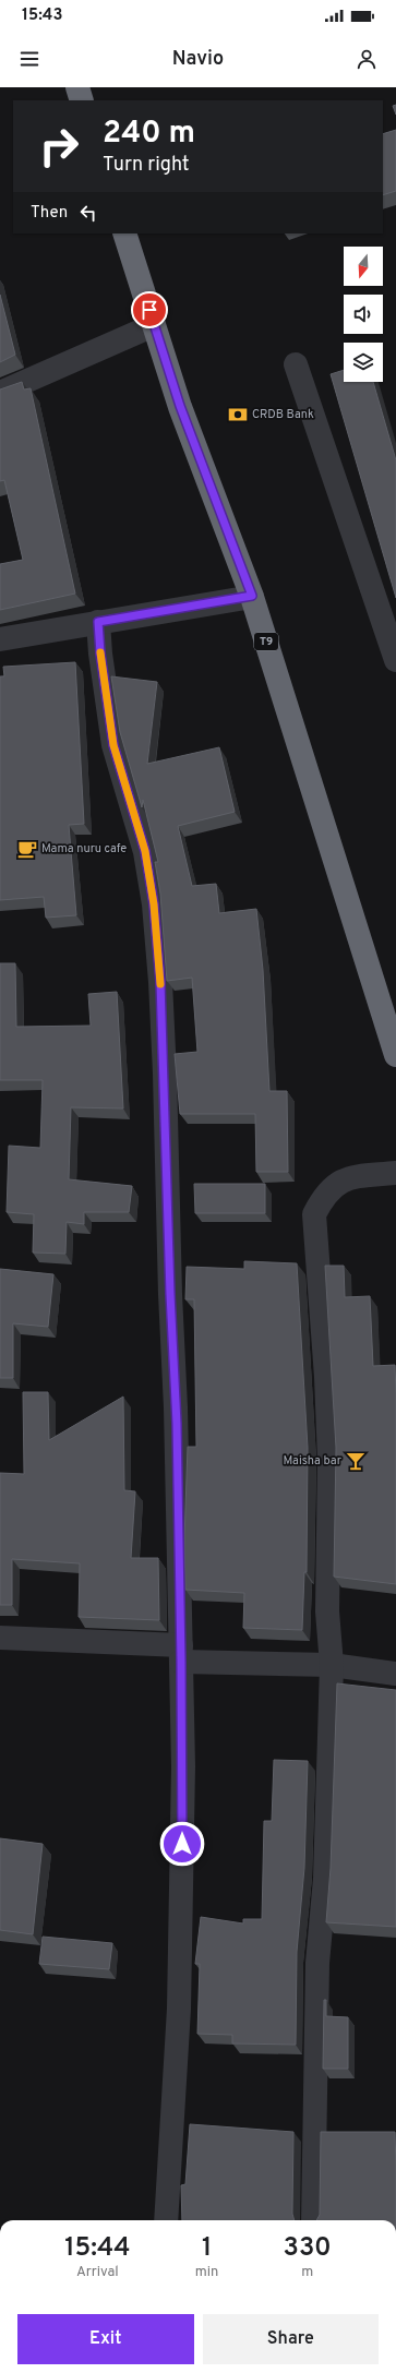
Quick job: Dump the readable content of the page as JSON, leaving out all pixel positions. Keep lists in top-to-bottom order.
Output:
{
  "streets": {
    "highway": ["T9"]
  },
  "places": {
    "bank": ["CRDB Bank"],
    "cafe": ["Mama nuru cafe"],
    "bar": ["Maisha bar"]
  },
  "north": "bottom",
  "page": {
    "status": "15:43",
    "header": "Navio",
    "turn": ["240 m", "Turn right"],
    "then": "Then",
    "eta": [
      "15:44",
      "Arrival",
      "1",
      "min",
      "330",
      "m"
    ],
    "buttons": ["Exit", "Share"]
  }
}
